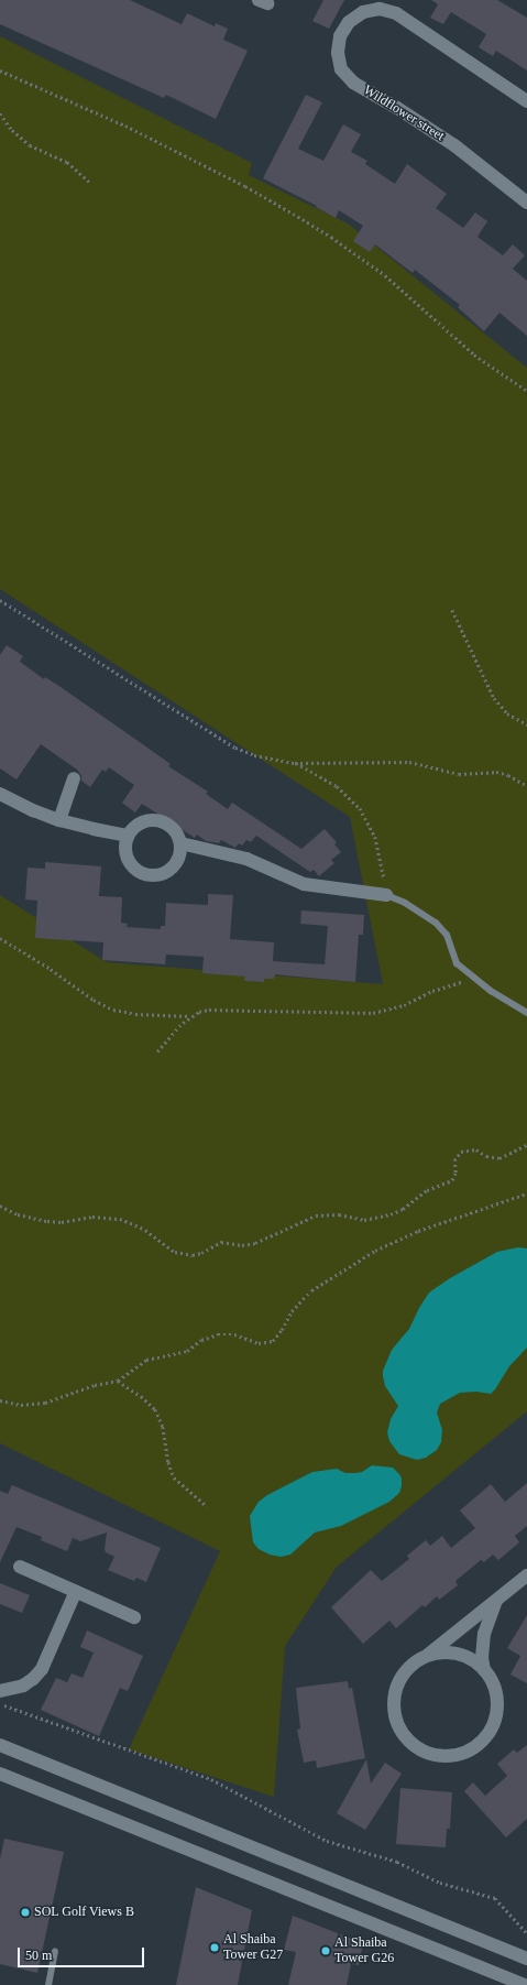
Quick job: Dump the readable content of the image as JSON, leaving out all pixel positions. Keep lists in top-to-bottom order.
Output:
{
  "streets": {
    "street": ["Wildflower street"]
  },
  "places": ["SOL Golf Views B", "Al Shaiba Tower G27", "Al Shaiba Tower G26"],
  "scale_bar": "50 m"
}
